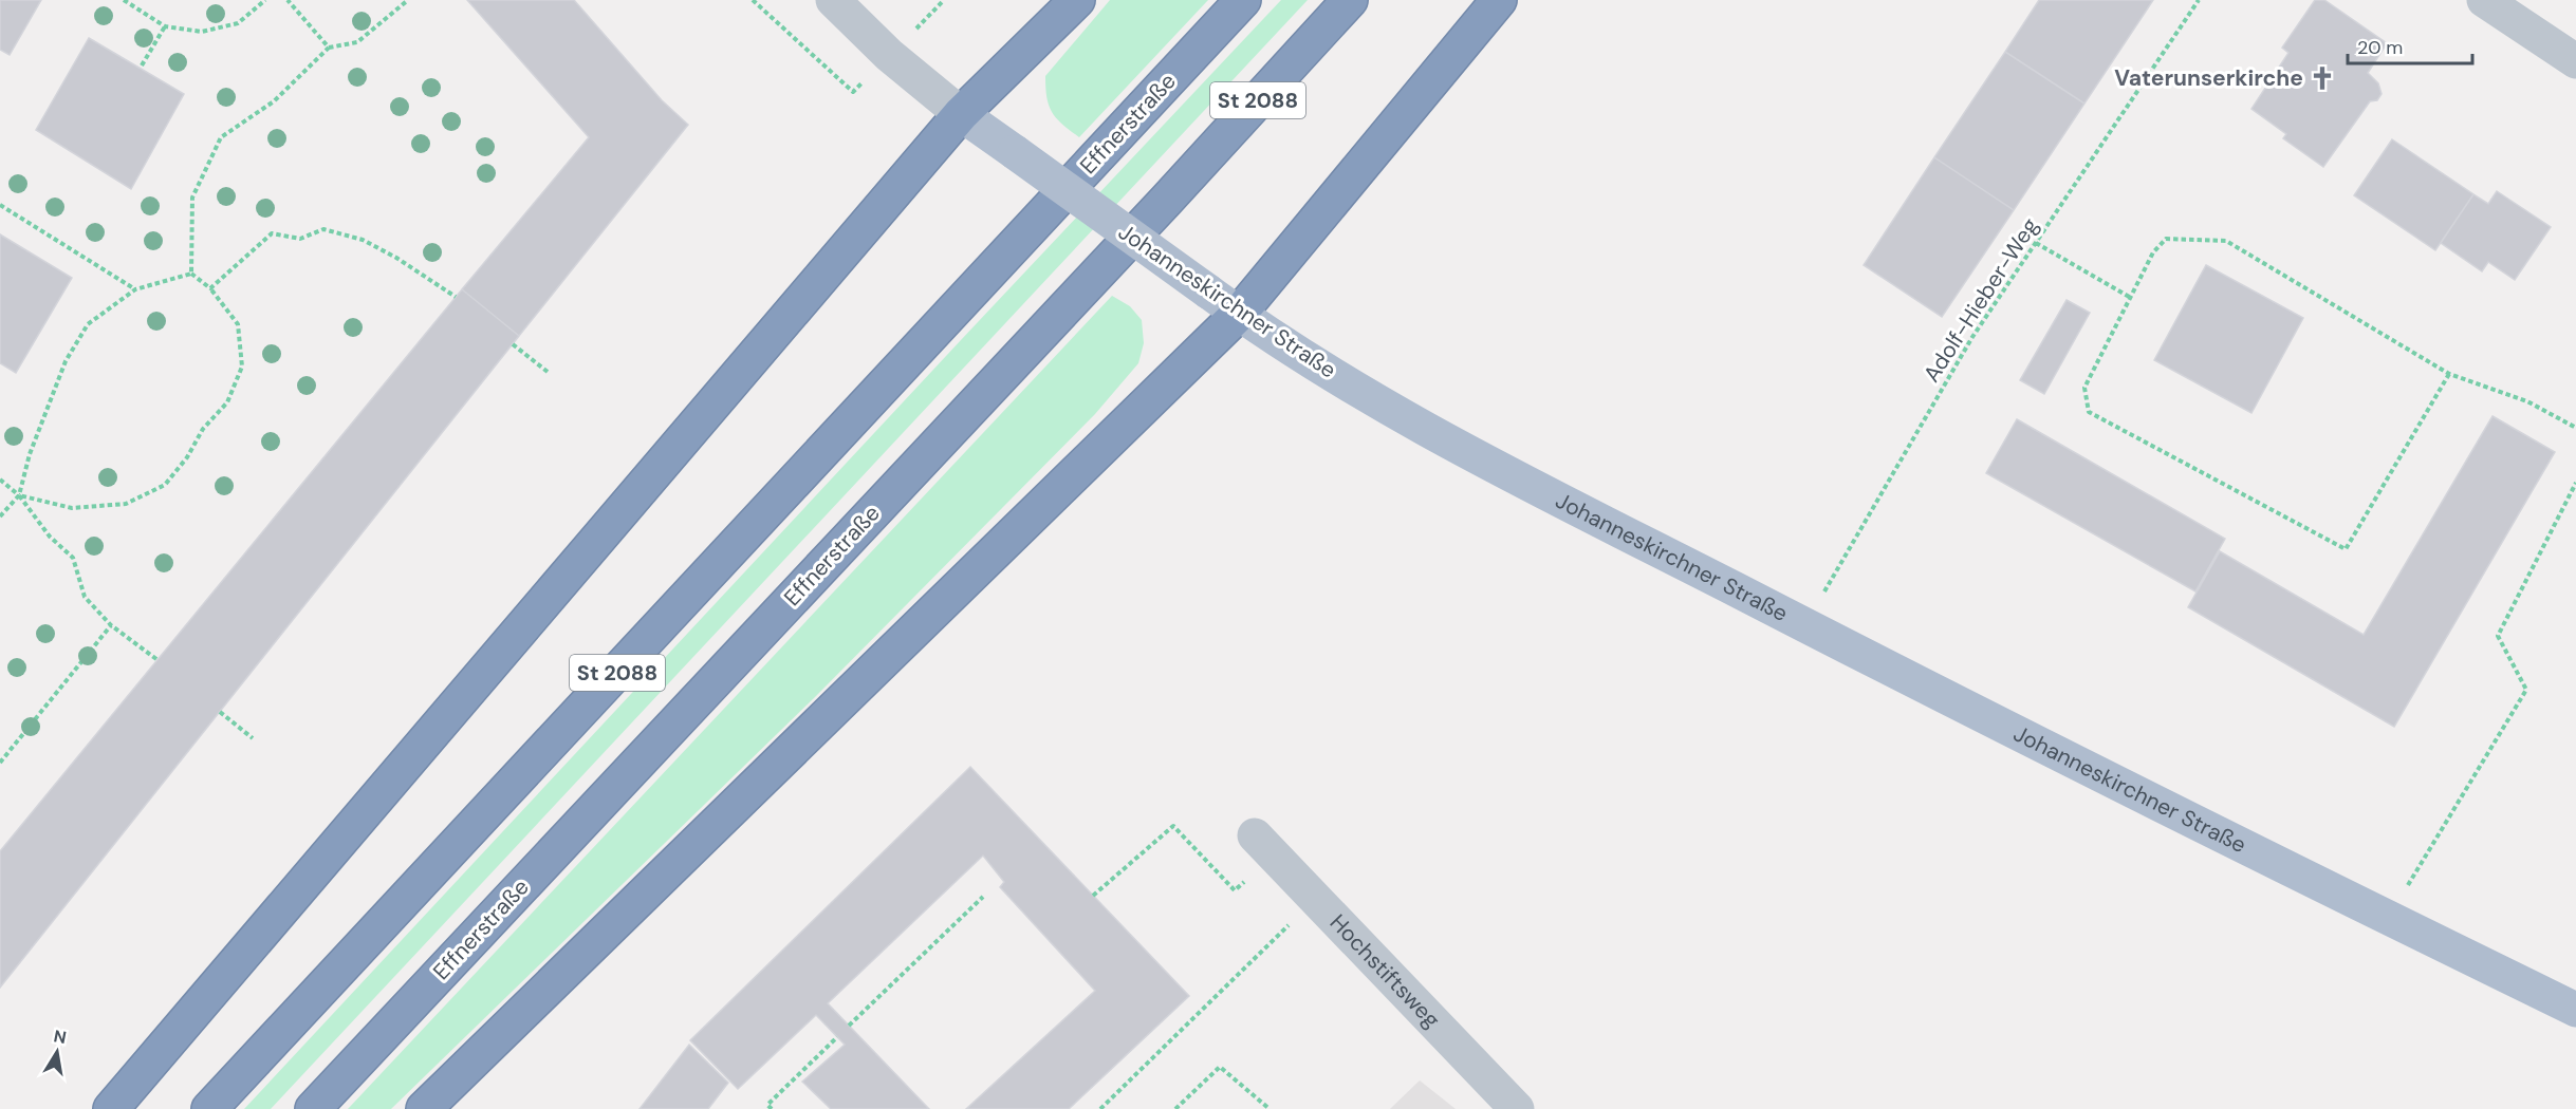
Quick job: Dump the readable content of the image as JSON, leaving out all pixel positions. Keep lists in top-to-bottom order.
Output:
{
  "streets": {
    "highway": ["St 2088", "Effnerstraße"],
    "main road": ["Johanneskirchner Straße"],
    "street": ["Hochstiftsweg"],
    "path": ["Adolf-Hieber-Weg"]
  },
  "crossings": [
    ["Adolf-Hieber-Weg", "Johanneskirchner Straße"]
  ],
  "places": {
    "church": ["Vaterunserkirche"]
  },
  "scale_bar": "20 m",
  "north": "top"
}
